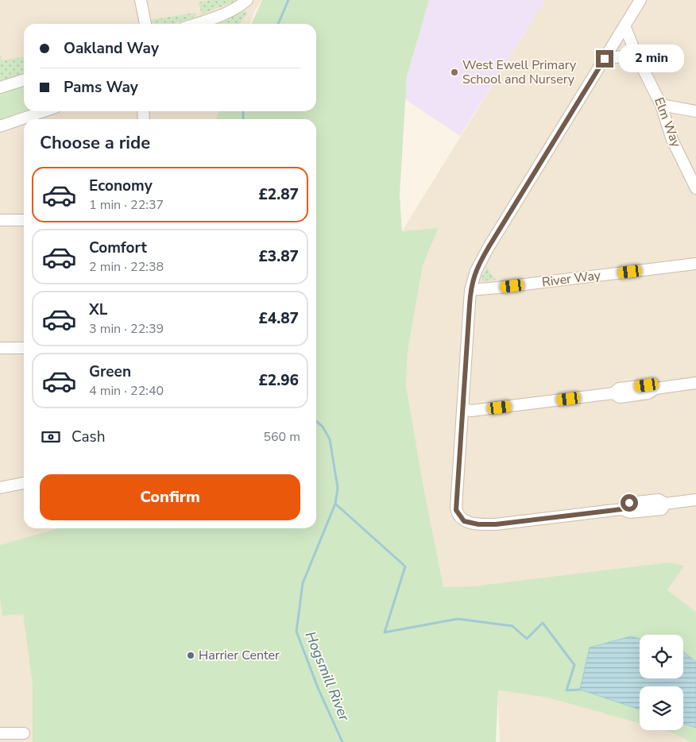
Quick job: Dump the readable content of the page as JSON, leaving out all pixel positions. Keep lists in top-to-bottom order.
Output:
{
  "streets": {
    "street": ["Elm Way", "River Way"]
  },
  "water": ["Hogsmill River"],
  "places": ["West Ewell Primary School and Nursery", "Harrier Center"],
  "page": {
    "banner": ["Oakland Way", "Pams Way"],
    "bubble": "2 min",
    "heading": "Choose a ride",
    "list": [
      {
        "name": "Economy",
        "note": "1 min · 22:37",
        "value": "£2.87"
      },
      {
        "name": "Comfort",
        "note": "2 min · 22:38",
        "value": "£3.87"
      },
      {
        "name": "XL",
        "note": "3 min · 22:39",
        "value": "£4.87"
      },
      {
        "name": "Green",
        "note": "4 min · 22:40",
        "value": "£2.96"
      }
    ],
    "pay": ["Cash", "560 m"],
    "buttons": "Confirm"
  }
}
